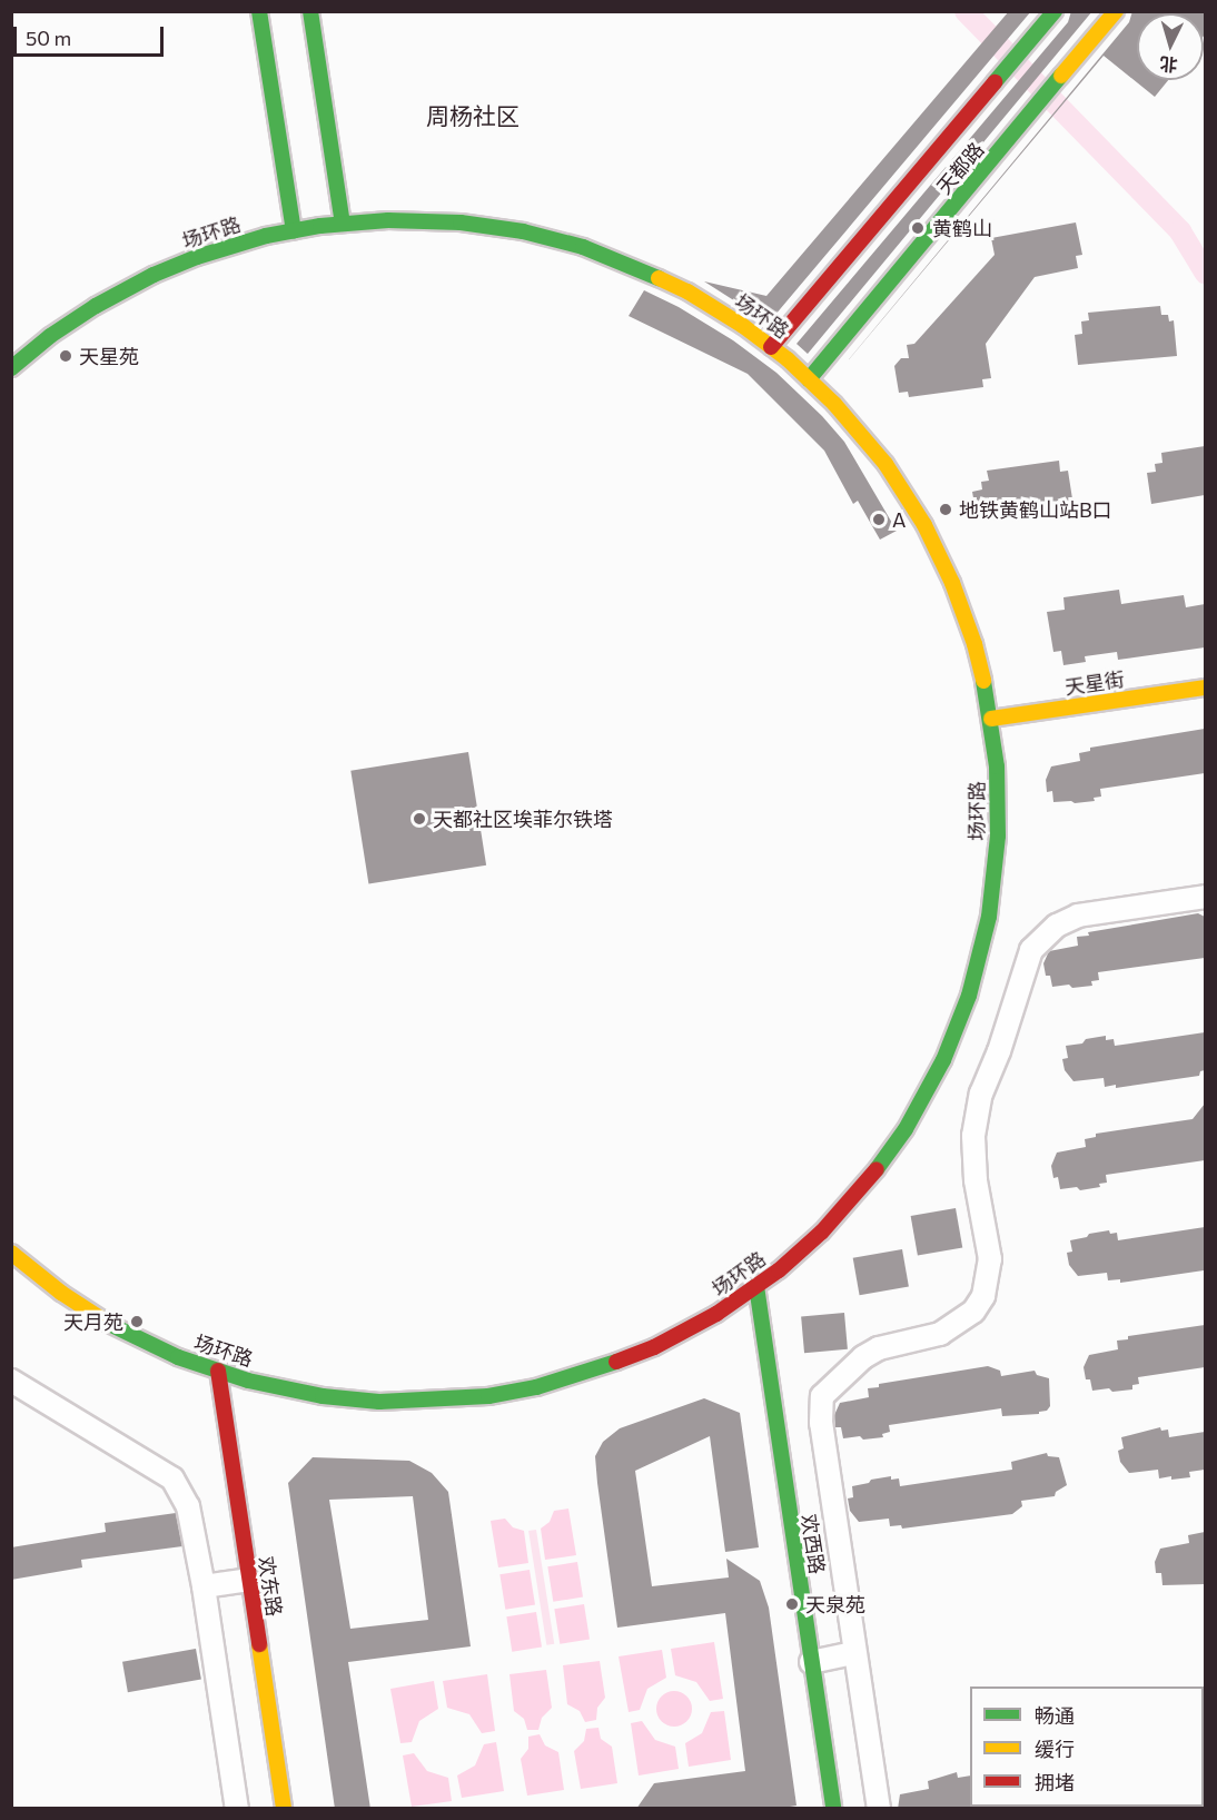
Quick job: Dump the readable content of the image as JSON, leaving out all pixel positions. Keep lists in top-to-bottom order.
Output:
{
  "streets": {
    "main road": [
      "天都路",
      "场环路",
      "天星街",
      "欢西路",
      "欢东路"
    ]
  },
  "crossings": [
    ["天都路", "场环路"],
    ["场环路", "天星街"],
    ["场环路", "欢西路"],
    ["场环路", "欢东路"]
  ],
  "districts": ["周杨社区"],
  "places": [
    "黄鹤山",
    "天星苑",
    "地铁黄鹤山站B口",
    "A",
    "天都社区埃菲尔铁塔",
    "天月苑",
    "天泉苑"
  ],
  "legend": ["畅通", "缓行", "拥堵"],
  "scale_bar": "50 m",
  "north": "bottom"
}
